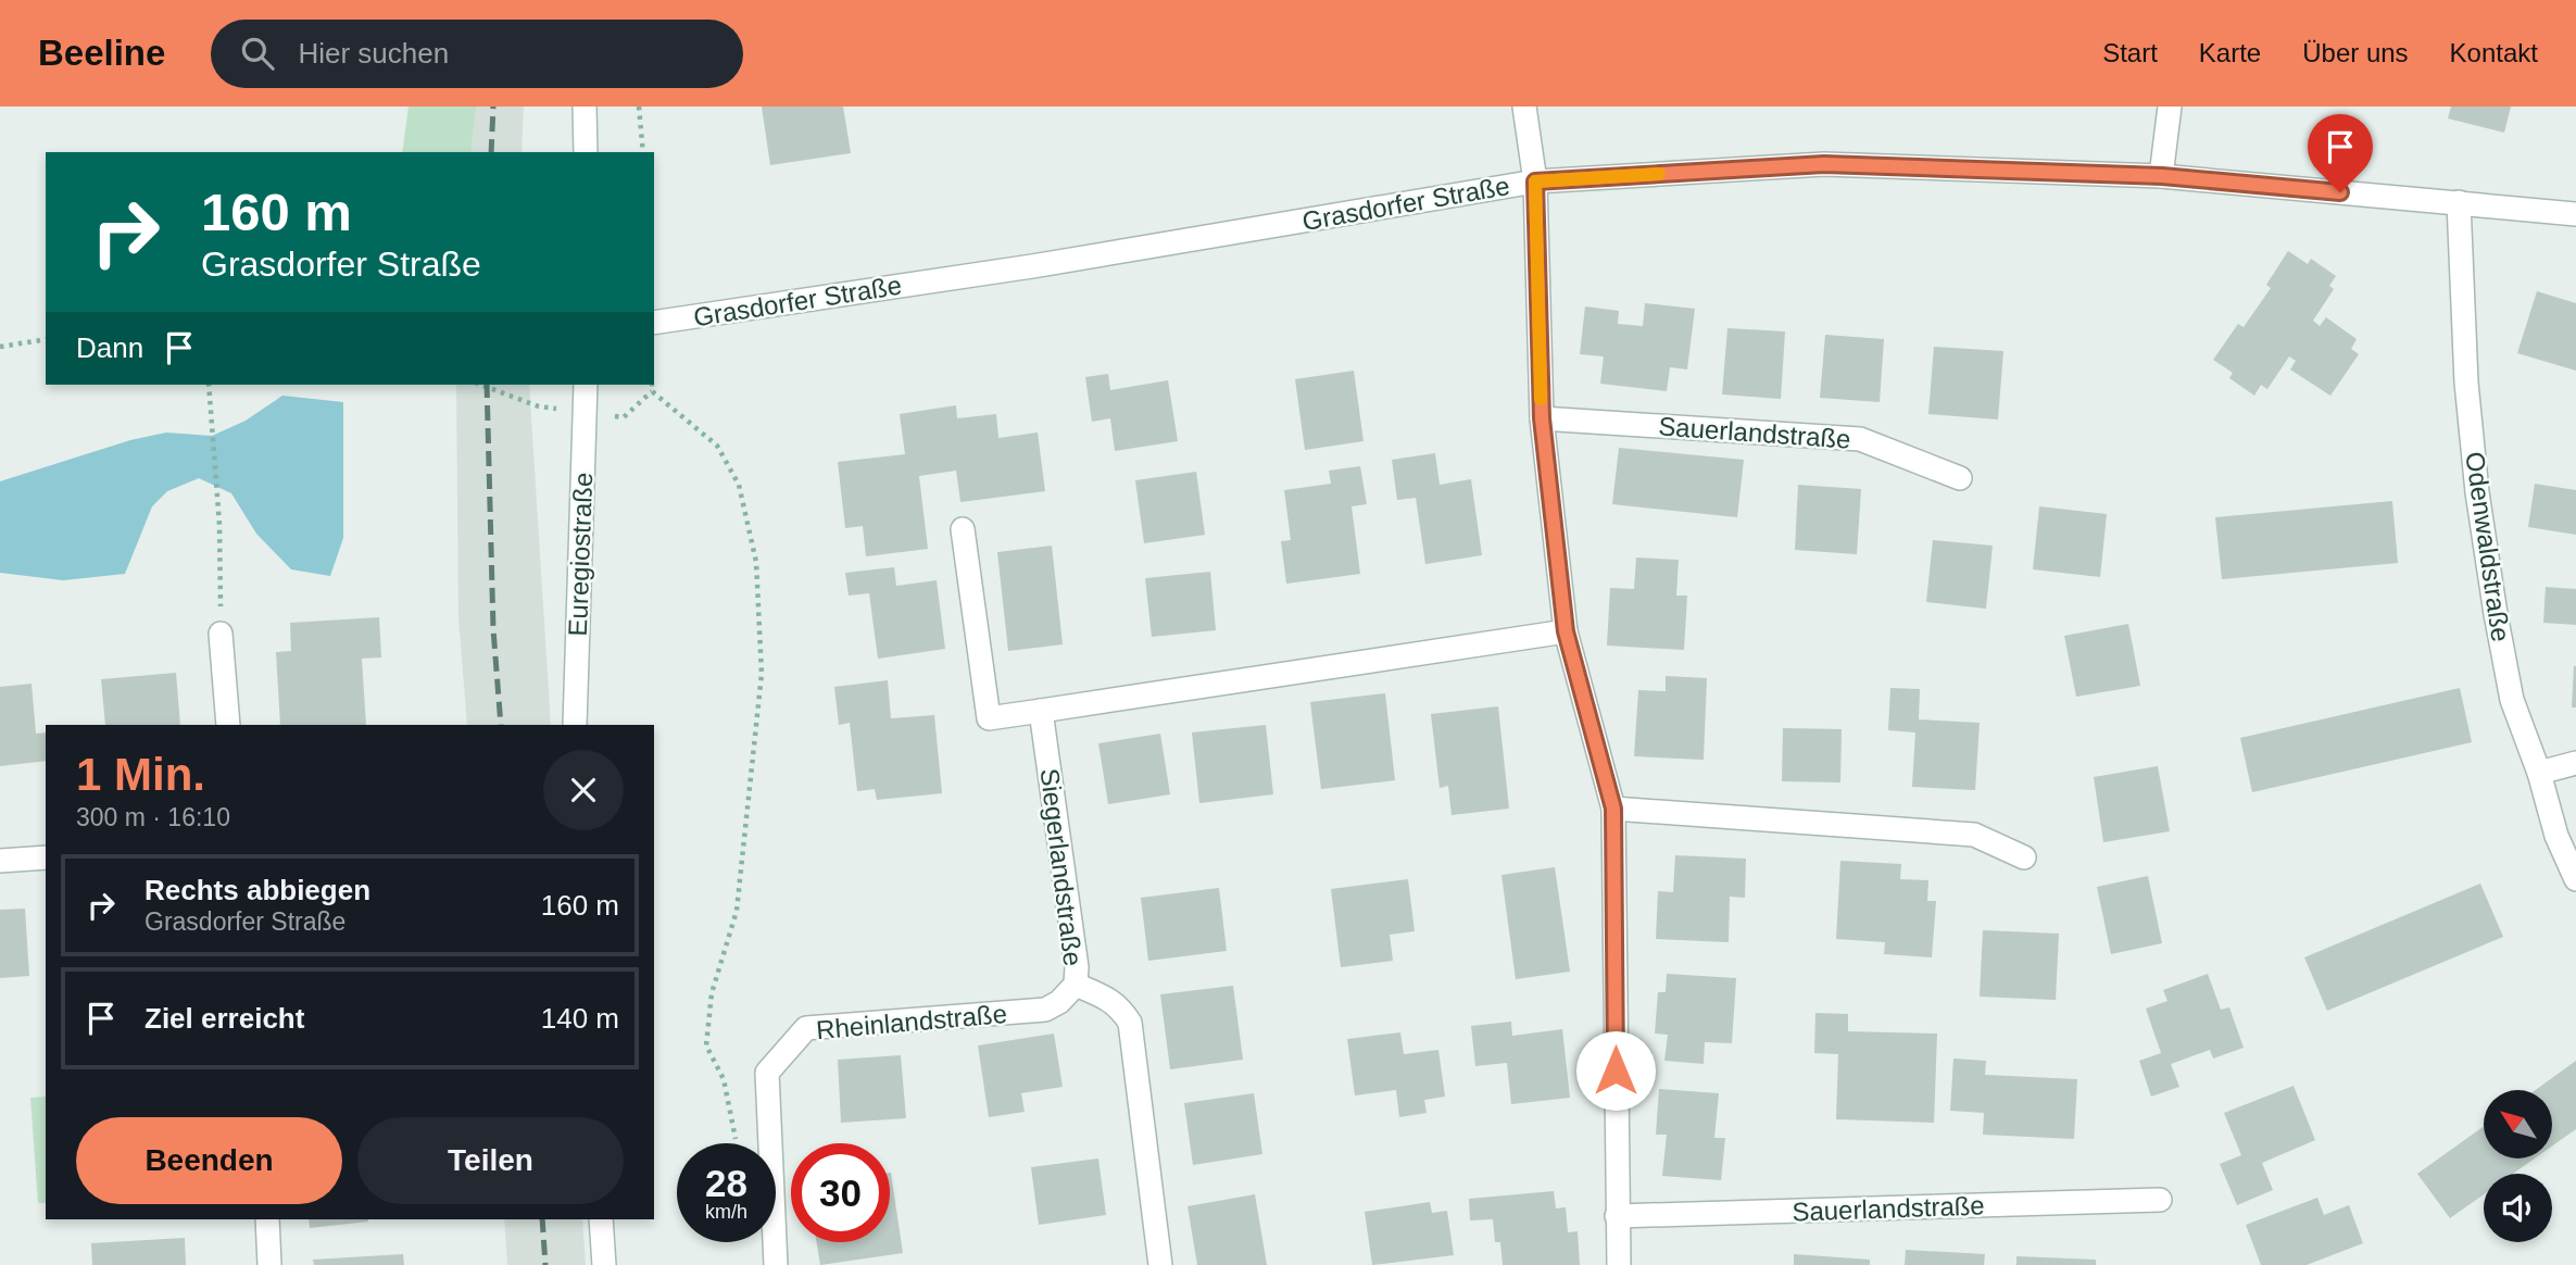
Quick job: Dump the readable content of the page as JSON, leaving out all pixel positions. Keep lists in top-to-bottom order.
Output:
{
  "streets": {
    "street": [
      "Grasdorfer Straße",
      "Sauerlandstraße",
      "Odenwaldstraße",
      "Euregiostraße",
      "Siegerlandstraße",
      "Rheinlandstraße"
    ]
  },
  "crossings": [
    ["Grasdorfer Straße", "Odenwaldstraße"],
    ["Siegerlandstraße", "Rheinlandstraße"]
  ],
  "north": "top left",
  "page": {
    "header": "Beeline",
    "search": "Hier suchen",
    "nav": [
      "Start",
      "Karte",
      "Über uns",
      "Kontakt"
    ],
    "turn": ["160 m", "Grasdorfer Straße"],
    "then": "Dann",
    "heading": ["1 Min.", "300 m · 16:10"],
    "list": [
      {
        "name": "Rechts abbiegen",
        "note": "Grasdorfer Straße",
        "value": "160 m"
      },
      {
        "name": "Ziel erreicht",
        "value": "140 m"
      }
    ],
    "buttons": ["Beenden", "Teilen"],
    "speed": "28 km/h",
    "limit": "30"
  }
}
